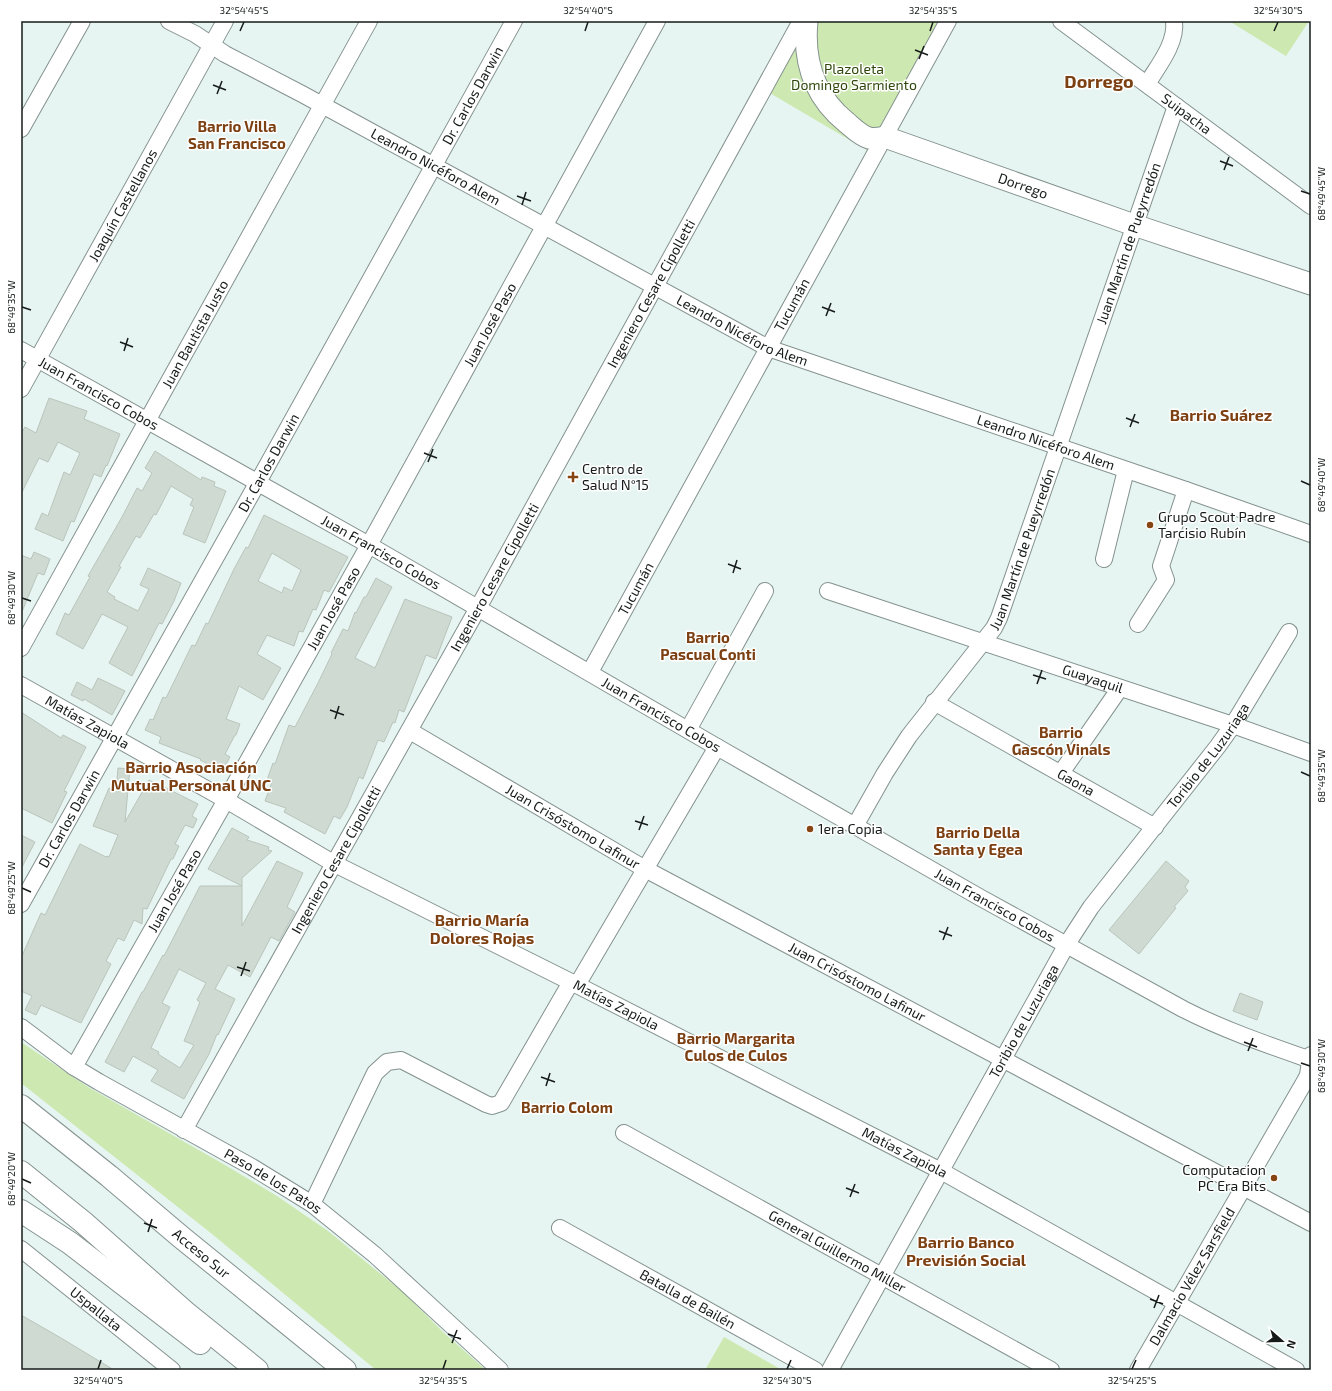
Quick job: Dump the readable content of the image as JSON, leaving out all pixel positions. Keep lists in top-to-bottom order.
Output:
{
  "streets": {
    "highway": ["Acceso Sur"],
    "main road": ["Dorrego"],
    "street": [
      "Dr. Carlos Darwin",
      "Suipacha",
      "Leandro Nicéforo Alem",
      "Joaquín Castellanos",
      "Juan Martín de Pueyrredón",
      "Ingeniero Cesare Cipolletti",
      "Tucumán",
      "Juan José Paso",
      "Juan Bautista Justo",
      "Juan Francisco Cobos",
      "Guayaquil",
      "Matías Zapiola",
      "Toribio de Luzuriaga",
      "Gaona",
      "Juan Crisóstomo Lafinur",
      "Paso de los Patos",
      "General Guillermo Miller",
      "Dalmacio Vélez Sarsfield",
      "Batalla de Bailén",
      "Uspallata"
    ]
  },
  "crossings": [
    ["Dr. Carlos Darwin", "Leandro Nicéforo Alem"],
    ["Dr. Carlos Darwin", "Juan Francisco Cobos"],
    ["Dr. Carlos Darwin", "Matías Zapiola"],
    ["Suipacha", "Juan Martín de Pueyrredón"],
    ["Leandro Nicéforo Alem", "Joaquín Castellanos"],
    ["Leandro Nicéforo Alem", "Juan Martín de Pueyrredón"],
    ["Leandro Nicéforo Alem", "Ingeniero Cesare Cipolletti"],
    ["Leandro Nicéforo Alem", "Tucumán"],
    ["Leandro Nicéforo Alem", "Juan José Paso"],
    ["Leandro Nicéforo Alem", "Juan Bautista Justo"],
    ["Dorrego", "Juan Martín de Pueyrredón"],
    ["Dorrego", "Tucumán"],
    ["Joaquín Castellanos", "Juan Francisco Cobos"],
    ["Juan Martín de Pueyrredón", "Juan Francisco Cobos"],
    ["Juan Martín de Pueyrredón", "Guayaquil"],
    ["Juan Martín de Pueyrredón", "Gaona"],
    ["Ingeniero Cesare Cipolletti", "Juan Francisco Cobos"],
    ["Ingeniero Cesare Cipolletti", "Matías Zapiola"],
    ["Ingeniero Cesare Cipolletti", "Juan Crisóstomo Lafinur"],
    ["Ingeniero Cesare Cipolletti", "Paso de los Patos"],
    ["Tucumán", "Juan Francisco Cobos"],
    ["Juan José Paso", "Juan Francisco Cobos"],
    ["Juan José Paso", "Matías Zapiola"],
    ["Juan José Paso", "Paso de los Patos"],
    ["Juan Bautista Justo", "Juan Francisco Cobos"],
    ["Juan Francisco Cobos", "Toribio de Luzuriaga"],
    ["Juan Francisco Cobos", "Dalmacio Vélez Sarsfield"],
    ["Guayaquil", "Toribio de Luzuriaga"],
    ["Matías Zapiola", "Toribio de Luzuriaga"],
    ["Matías Zapiola", "Dalmacio Vélez Sarsfield"],
    ["Toribio de Luzuriaga", "Gaona"],
    ["Toribio de Luzuriaga", "Juan Crisóstomo Lafinur"],
    ["Toribio de Luzuriaga", "General Guillermo Miller"],
    ["Juan Crisóstomo Lafinur", "Dalmacio Vélez Sarsfield"]
  ],
  "districts": [
    "Dorrego",
    "Barrio Villa San Francisco",
    "Barrio Suárez",
    "Barrio Pascual Conti",
    "Barrio Gascón Vinals",
    "Barrio Asociación Mutual Personal UNC",
    "Barrio Della Santa y Egea",
    "Barrio María Dolores Rojas",
    "Barrio Margarita Culos de Culos",
    "Barrio Colom",
    "Barrio Banco Previsión Social"
  ],
  "parks": ["Plazoleta Domingo Sarmiento"],
  "places": {
    "health": ["Centro de Salud N°15"],
    "other": ["Grupo Scout Padre Tarcisio Rubín", "1era Copia", "Computacion PC Era Bits"]
  },
  "north": "right",
  "coordinates": [
    "32°54'45\"S",
    "32°54'40\"S",
    "32°54'35\"S",
    "32°54'30\"S",
    "68°49'45\"W",
    "68°49'35\"W",
    "68°49'40\"W",
    "68°49'30\"W",
    "68°49'25\"W",
    "68°49'20\"W",
    "32°54'25\"S"
  ]
}
